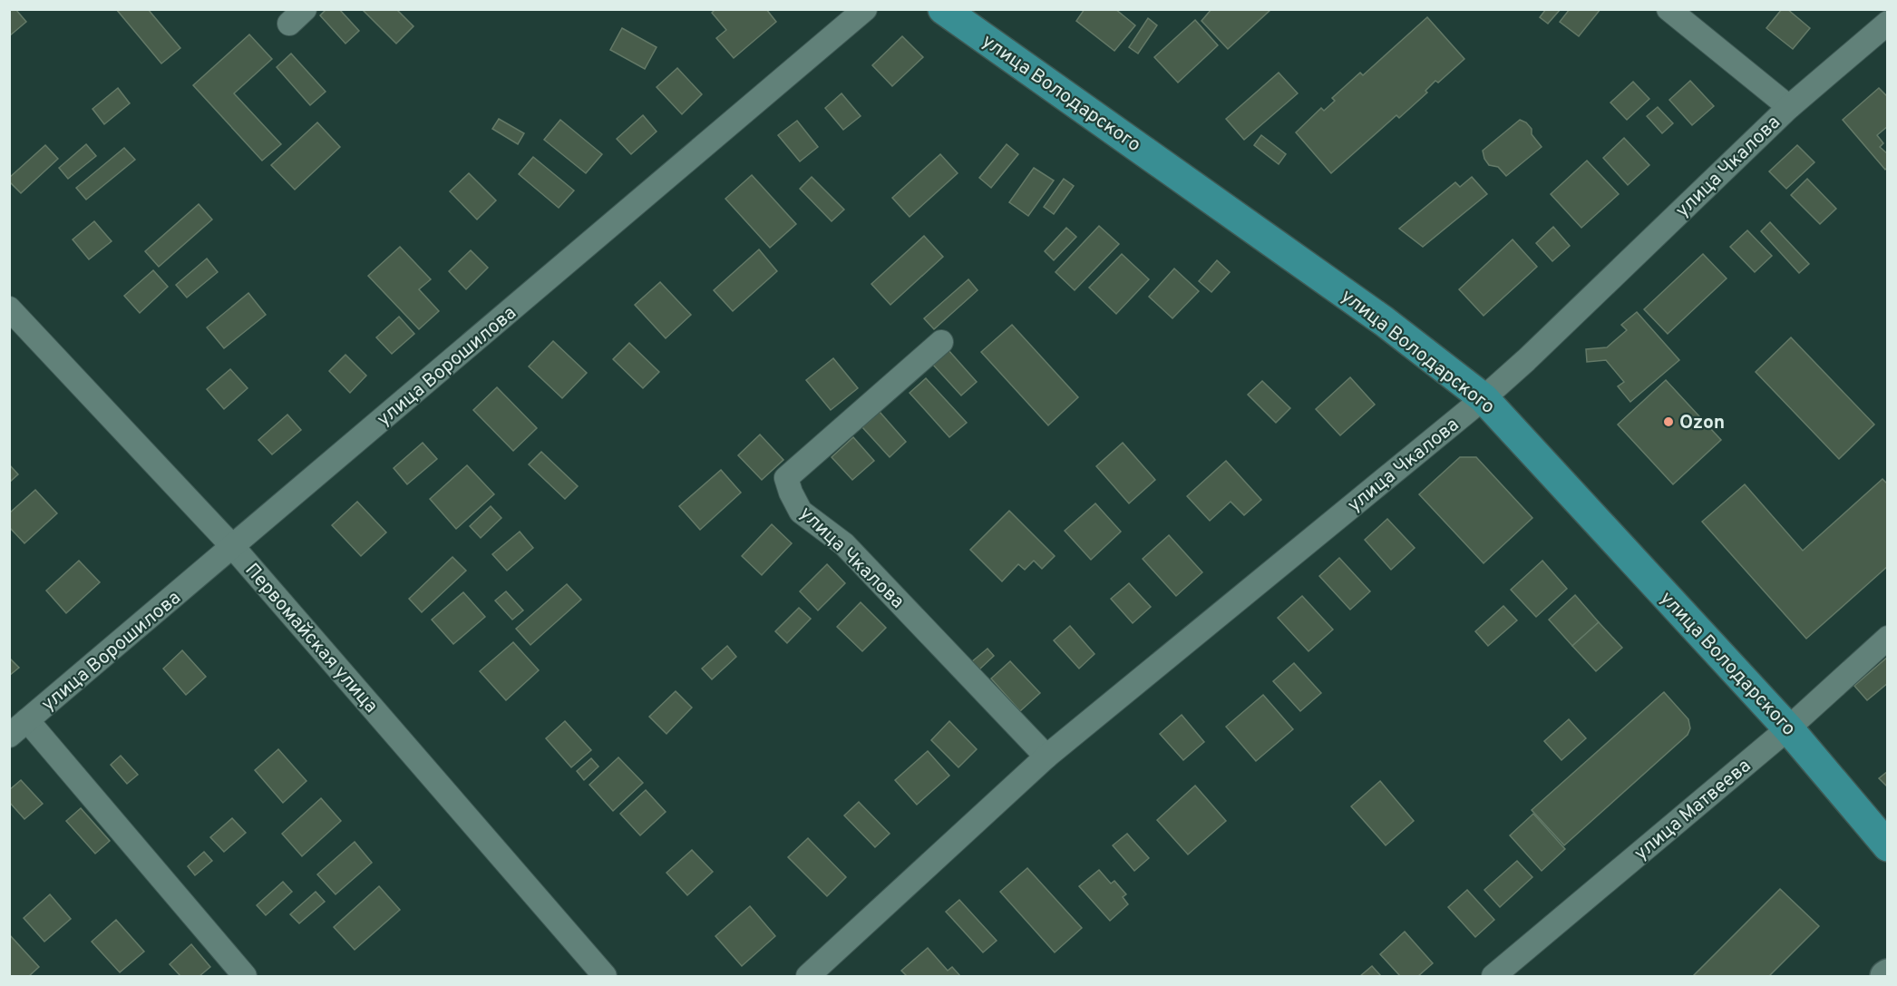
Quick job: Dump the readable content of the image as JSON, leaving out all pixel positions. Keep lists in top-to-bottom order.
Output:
{
  "streets": {
    "main road": ["улица Володарского"],
    "street": [
      "улица Чкалова",
      "улица Ворошилова",
      "Первомайская улица",
      "улица Матвеева"
    ]
  },
  "crossings": [
    ["улица Володарского", "улица Чкалова"],
    ["улица Володарского", "улица Матвеева"],
    ["улица Ворошилова", "Первомайская улица"]
  ],
  "places": ["Ozon"]
}
